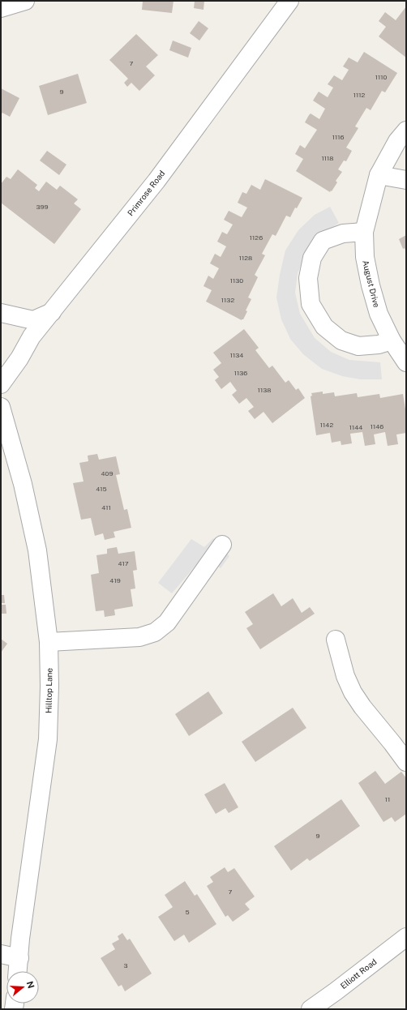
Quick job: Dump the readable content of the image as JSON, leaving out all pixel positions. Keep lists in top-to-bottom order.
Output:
{
  "streets": {
    "street": [
      "Primrose Road",
      "August Drive",
      "Hilltop Lane",
      "Elliott Road"
    ]
  },
  "house_numbers": [
    "7",
    "1110",
    "9",
    "1112",
    "1116",
    "1118",
    "399",
    "1126",
    "1128",
    "1130",
    "1132",
    "1134",
    "1136",
    "1138",
    "1142",
    "1146",
    "1144",
    "409",
    "415",
    "411",
    "417",
    "419",
    "11",
    "9",
    "7",
    "5",
    "3"
  ],
  "north": "right"
}
